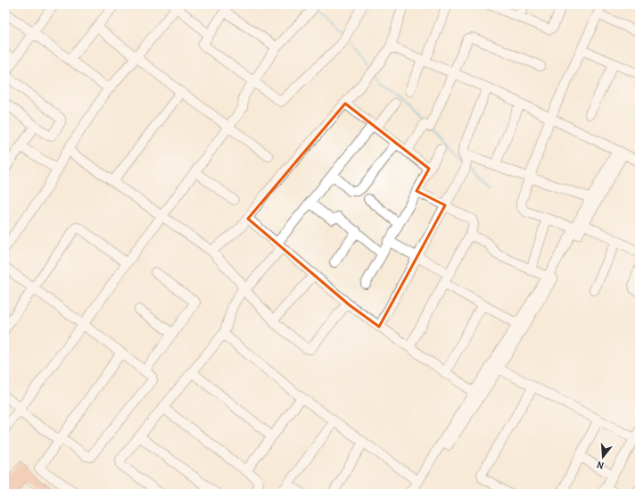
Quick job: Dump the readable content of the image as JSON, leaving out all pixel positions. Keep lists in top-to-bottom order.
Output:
{
  "north": "bottom"
}
